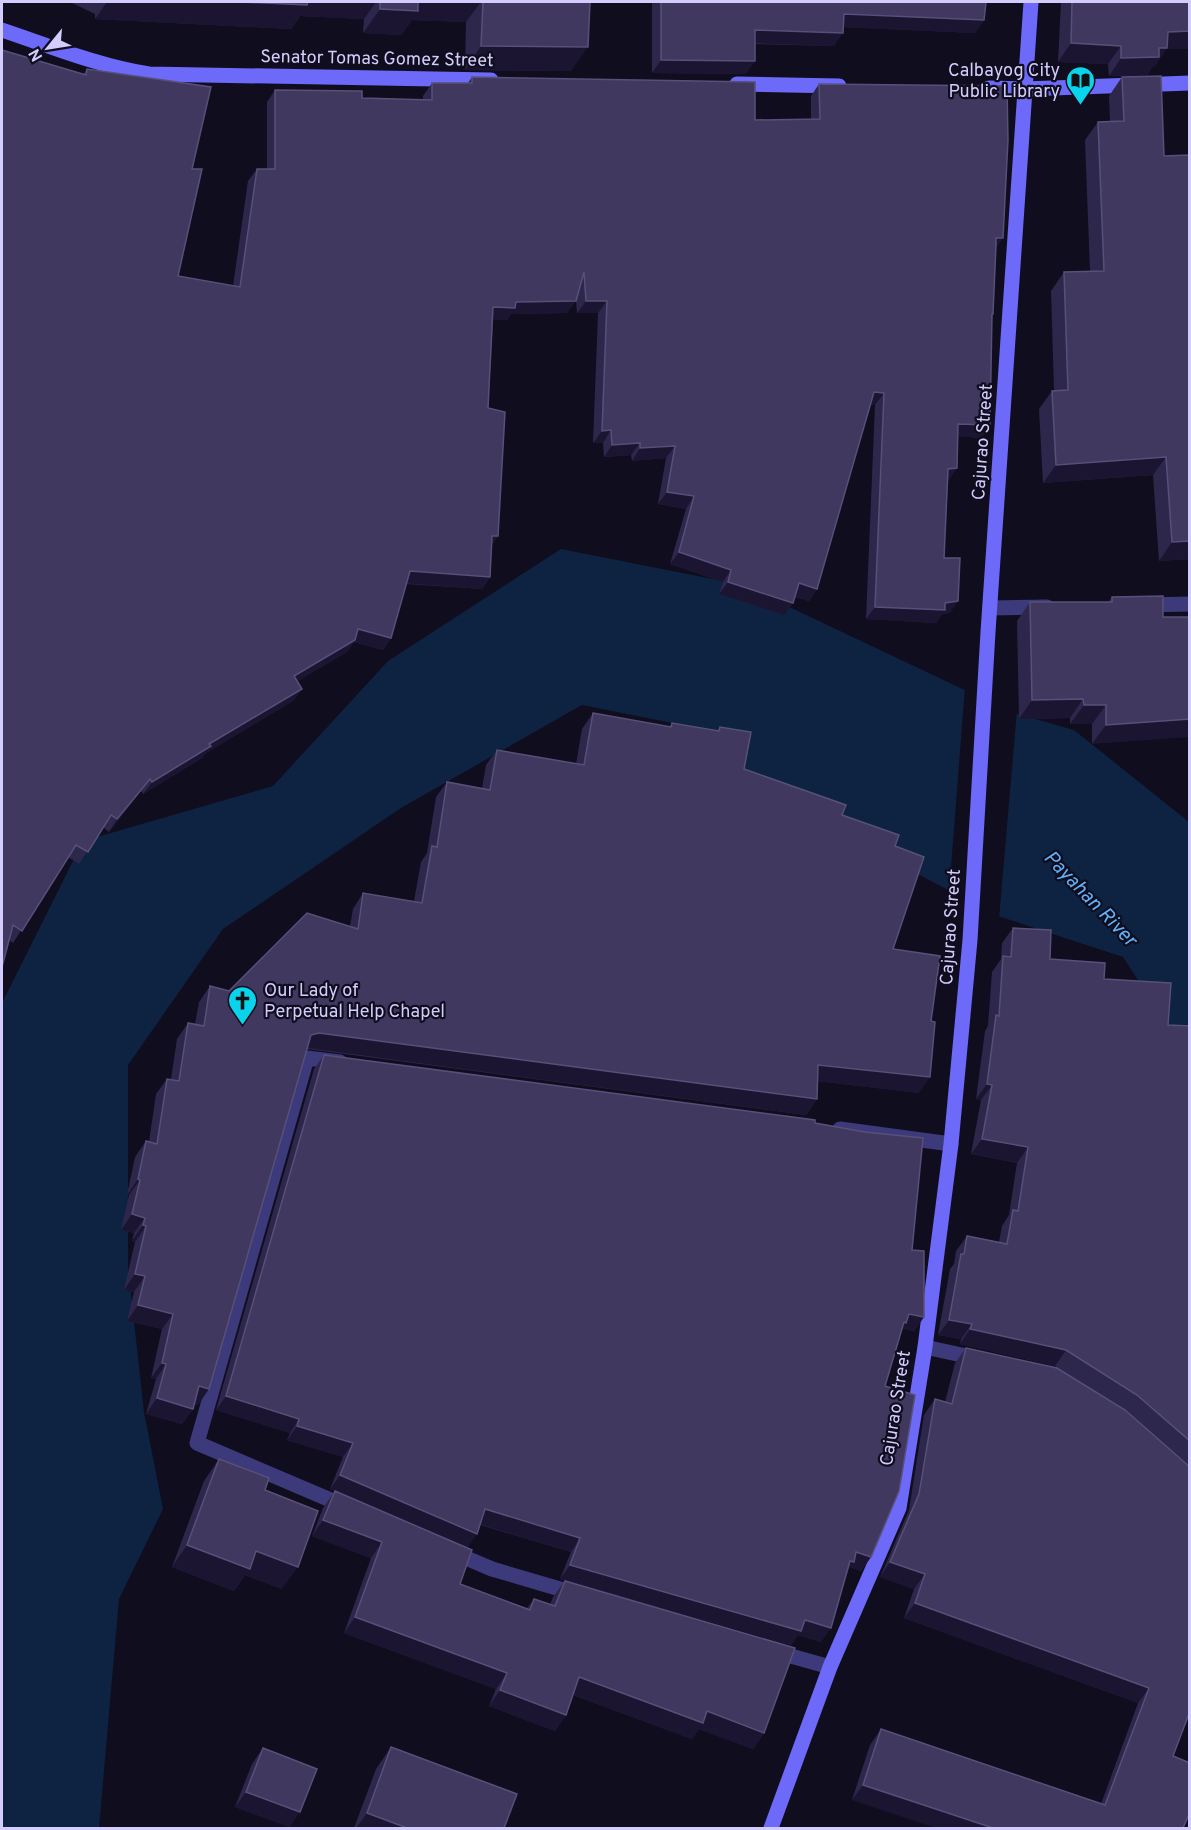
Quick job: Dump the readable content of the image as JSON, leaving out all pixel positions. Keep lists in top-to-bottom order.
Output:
{
  "streets": {
    "street": ["Senator Tomas Gomez Street", "Cajurao Street"]
  },
  "water": ["Payahan River"],
  "places": {
    "library": ["Calbayog City Public Library"],
    "church": ["Our Lady of Perpetual Help Chapel"]
  },
  "north": "bottom left"
}
